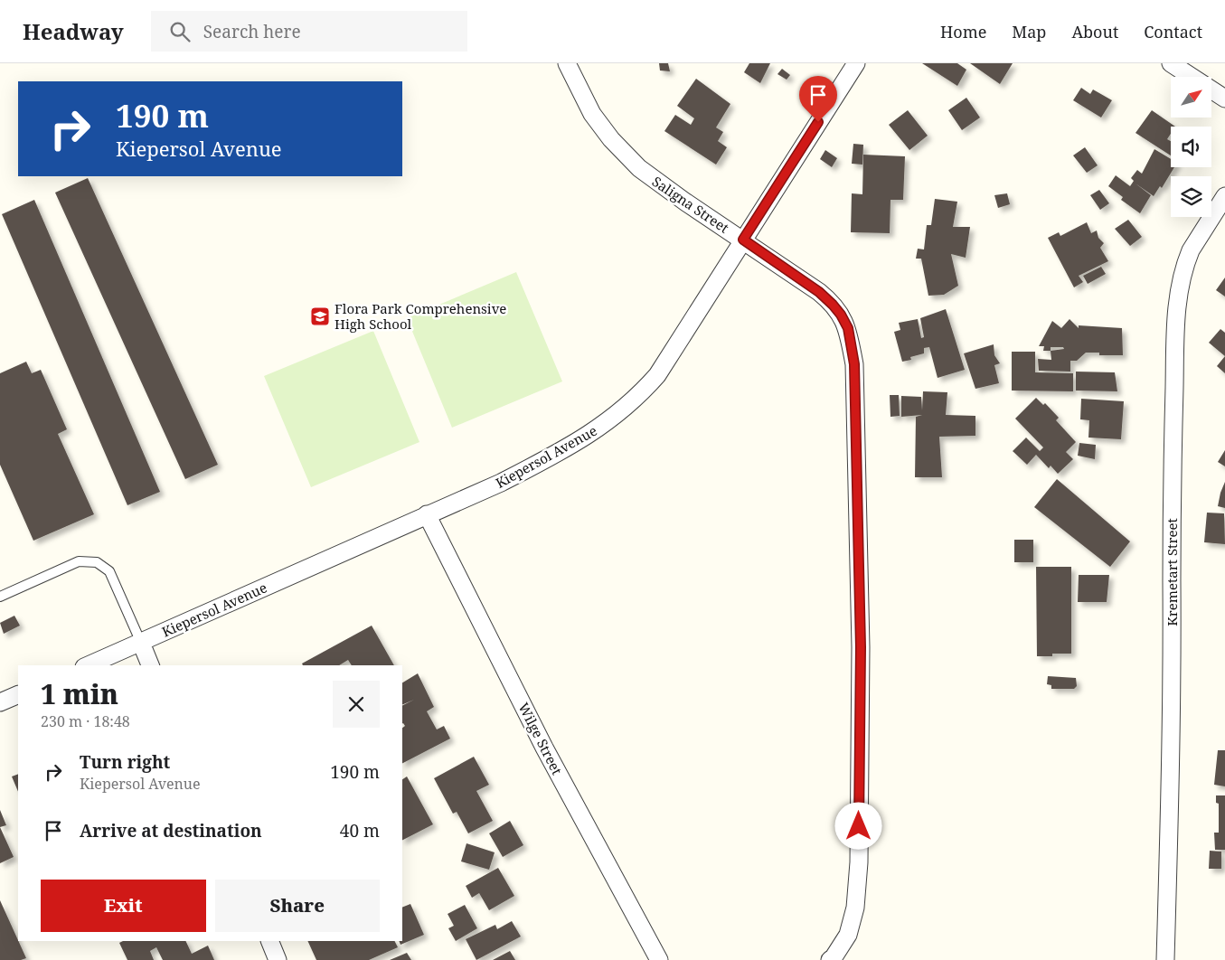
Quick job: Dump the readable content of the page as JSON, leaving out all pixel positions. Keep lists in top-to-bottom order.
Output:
{
  "streets": {
    "street": [
      "Saligna Street",
      "Kiepersol Avenue",
      "Kremetart Street",
      "Wilge Street"
    ]
  },
  "crossings": [
    ["Saligna Street", "Kiepersol Avenue"],
    ["Kiepersol Avenue", "Wilge Street"]
  ],
  "places": {
    "school or university": ["Flora Park Comprehensive High School"]
  },
  "north": "top right",
  "page": {
    "header": "Headway",
    "search": "Search here",
    "nav": [
      "Home",
      "Map",
      "About",
      "Contact"
    ],
    "turn": ["190 m", "Kiepersol Avenue"],
    "heading": ["1 min", "230 m · 18:48"],
    "list": [
      {
        "name": "Turn right",
        "note": "Kiepersol Avenue",
        "value": "190 m"
      },
      {
        "name": "Arrive at destination",
        "value": "40 m"
      }
    ],
    "buttons": ["Exit", "Share"]
  }
}
